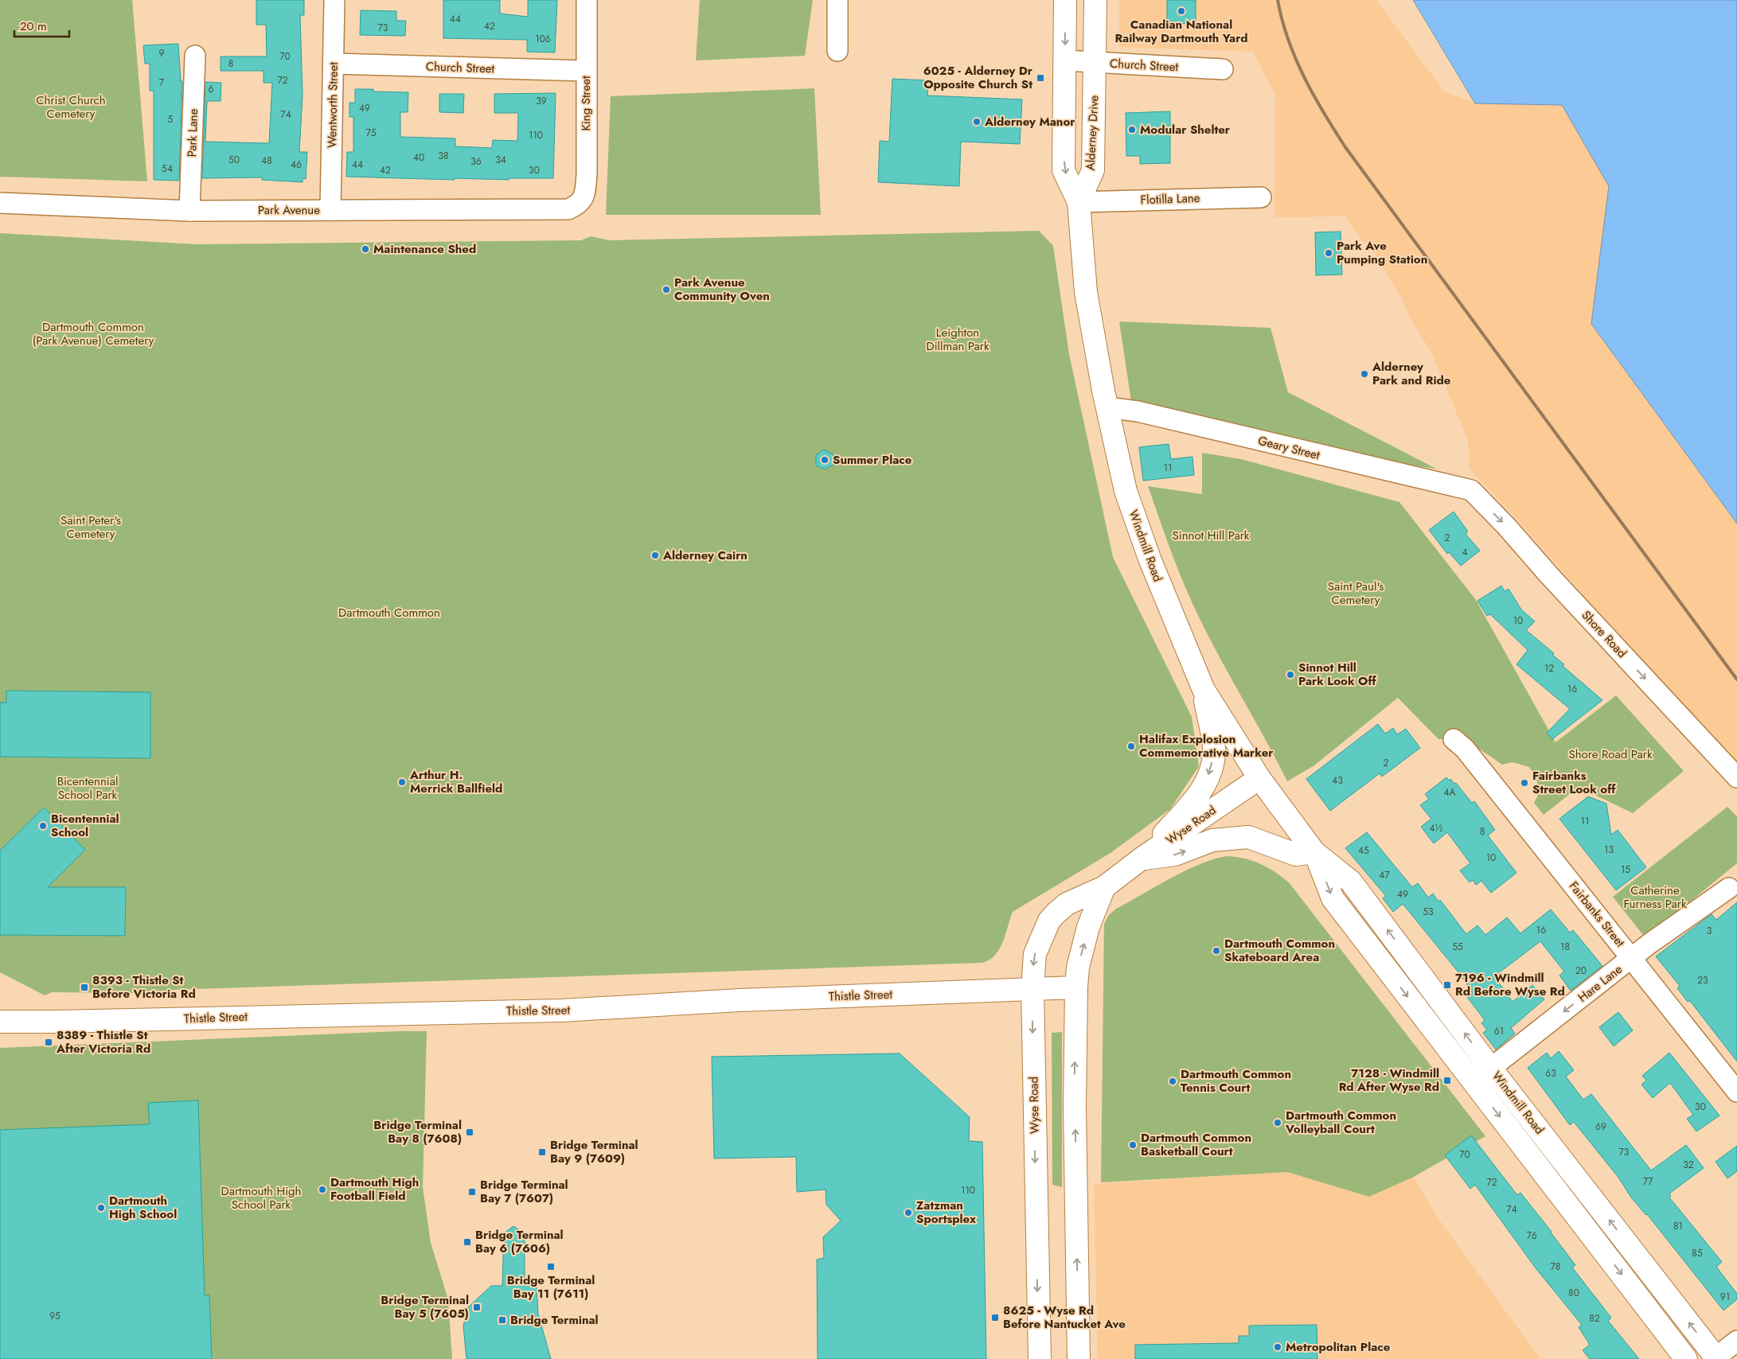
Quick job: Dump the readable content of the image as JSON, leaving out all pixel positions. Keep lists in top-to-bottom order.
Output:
{
  "streets": {
    "main road": [
      "Alderney Drive",
      "Windmill Road",
      "Wyse Road",
      "Thistle Street"
    ],
    "street": [
      "Church Street",
      "King Street",
      "Wentworth Street",
      "Park Lane",
      "Flotilla Lane",
      "Park Avenue",
      "Geary Street",
      "Shore Road",
      "Fairbanks Street",
      "Hare Lane"
    ]
  },
  "crossings": [
    ["Church Street", "King Street"],
    ["Church Street", "Wentworth Street"],
    ["Church Street", "Alderney Drive"],
    ["King Street", "Park Avenue"],
    ["Wentworth Street", "Park Avenue"],
    ["Park Lane", "Park Avenue"],
    ["Alderney Drive", "Flotilla Lane"],
    ["Alderney Drive", "Windmill Road"],
    ["Flotilla Lane", "Windmill Road"],
    ["Geary Street", "Windmill Road"],
    ["Geary Street", "Shore Road"],
    ["Windmill Road", "Wyse Road"],
    ["Windmill Road", "Hare Lane"],
    ["Wyse Road", "Thistle Street"],
    ["Fairbanks Street", "Hare Lane"]
  ],
  "one_way": ["Shore Road", "Hare Lane"],
  "parks": [
    "Christ Church Cemetery",
    "Dartmouth Common (Park Avenue) Cemetery",
    "Leighton Dillman Park",
    "Saint Peter's Cemetery",
    "Sinnot Hill Park",
    "Saint Paul's Cemetery",
    "Dartmouth Common",
    "Shore Road Park",
    "Bicentennial School Park",
    "Catherine Furness Park",
    "Dartmouth High School Park"
  ],
  "places": {
    "other": [
      "Canadian National Railway Dartmouth Yard",
      "Alderney Manor",
      "Modular Shelter",
      "Maintenance Shed",
      "Park Ave Pumping Station",
      "Park Avenue Community Oven",
      "Alderney Park and Ride",
      "Summer Place",
      "Alderney Cairn",
      "Sinnot Hill Park Look Off",
      "Halifax Explosion Commemorative Marker",
      "Arthur H. Merrick Ballfield",
      "Fairbanks Street Look off",
      "Bicentennial School",
      "Dartmouth Common Skateboard Area",
      "Dartmouth Common Tennis Court",
      "Dartmouth Common Volleyball Court",
      "Dartmouth Common Basketball Court",
      "Dartmouth High Football Field",
      "Dartmouth High School",
      "Zatzman Sportsplex",
      "Metropolitan Place"
    ],
    "transit": [
      "6025 - Alderney Dr Opposite Church St",
      "7196 - Windmill Rd Before Wyse Rd",
      "8393 - Thistle St Before Victoria Rd",
      "8389 - Thistle St After Victoria Rd",
      "7128 - Windmill Rd After Wyse Rd",
      "Bridge Terminal Bay 8 (7608)",
      "Bridge Terminal Bay 9 (7609)",
      "Bridge Terminal Bay 7 (7607)",
      "Bridge Terminal Bay 6 (7606)",
      "Bridge Terminal Bay 11 (7611)",
      "Bridge Terminal Bay 5 (7605)",
      "8625 - Wyse Rd Before Nantucket Ave",
      "Bridge Terminal"
    ]
  },
  "house_numbers": [
    "44",
    "42",
    "73",
    "106",
    "9",
    "70",
    "8",
    "72",
    "7",
    "6",
    "39",
    "49",
    "74",
    "5",
    "75",
    "110",
    "38",
    "40",
    "50",
    "34",
    "48",
    "36",
    "46",
    "44",
    "54",
    "42",
    "30",
    "11",
    "2",
    "4",
    "10",
    "12",
    "16",
    "2",
    "43",
    "4A",
    "11",
    "4½",
    "8",
    "13",
    "45",
    "10",
    "15",
    "47",
    "49",
    "53",
    "16",
    "3",
    "55",
    "18",
    "20",
    "23",
    "61",
    "63",
    "30",
    "69",
    "73",
    "70",
    "32",
    "77",
    "72",
    "110",
    "74",
    "81",
    "76",
    "85",
    "78",
    "80",
    "91",
    "95",
    "82"
  ],
  "scale_bar": "20 m"
}
